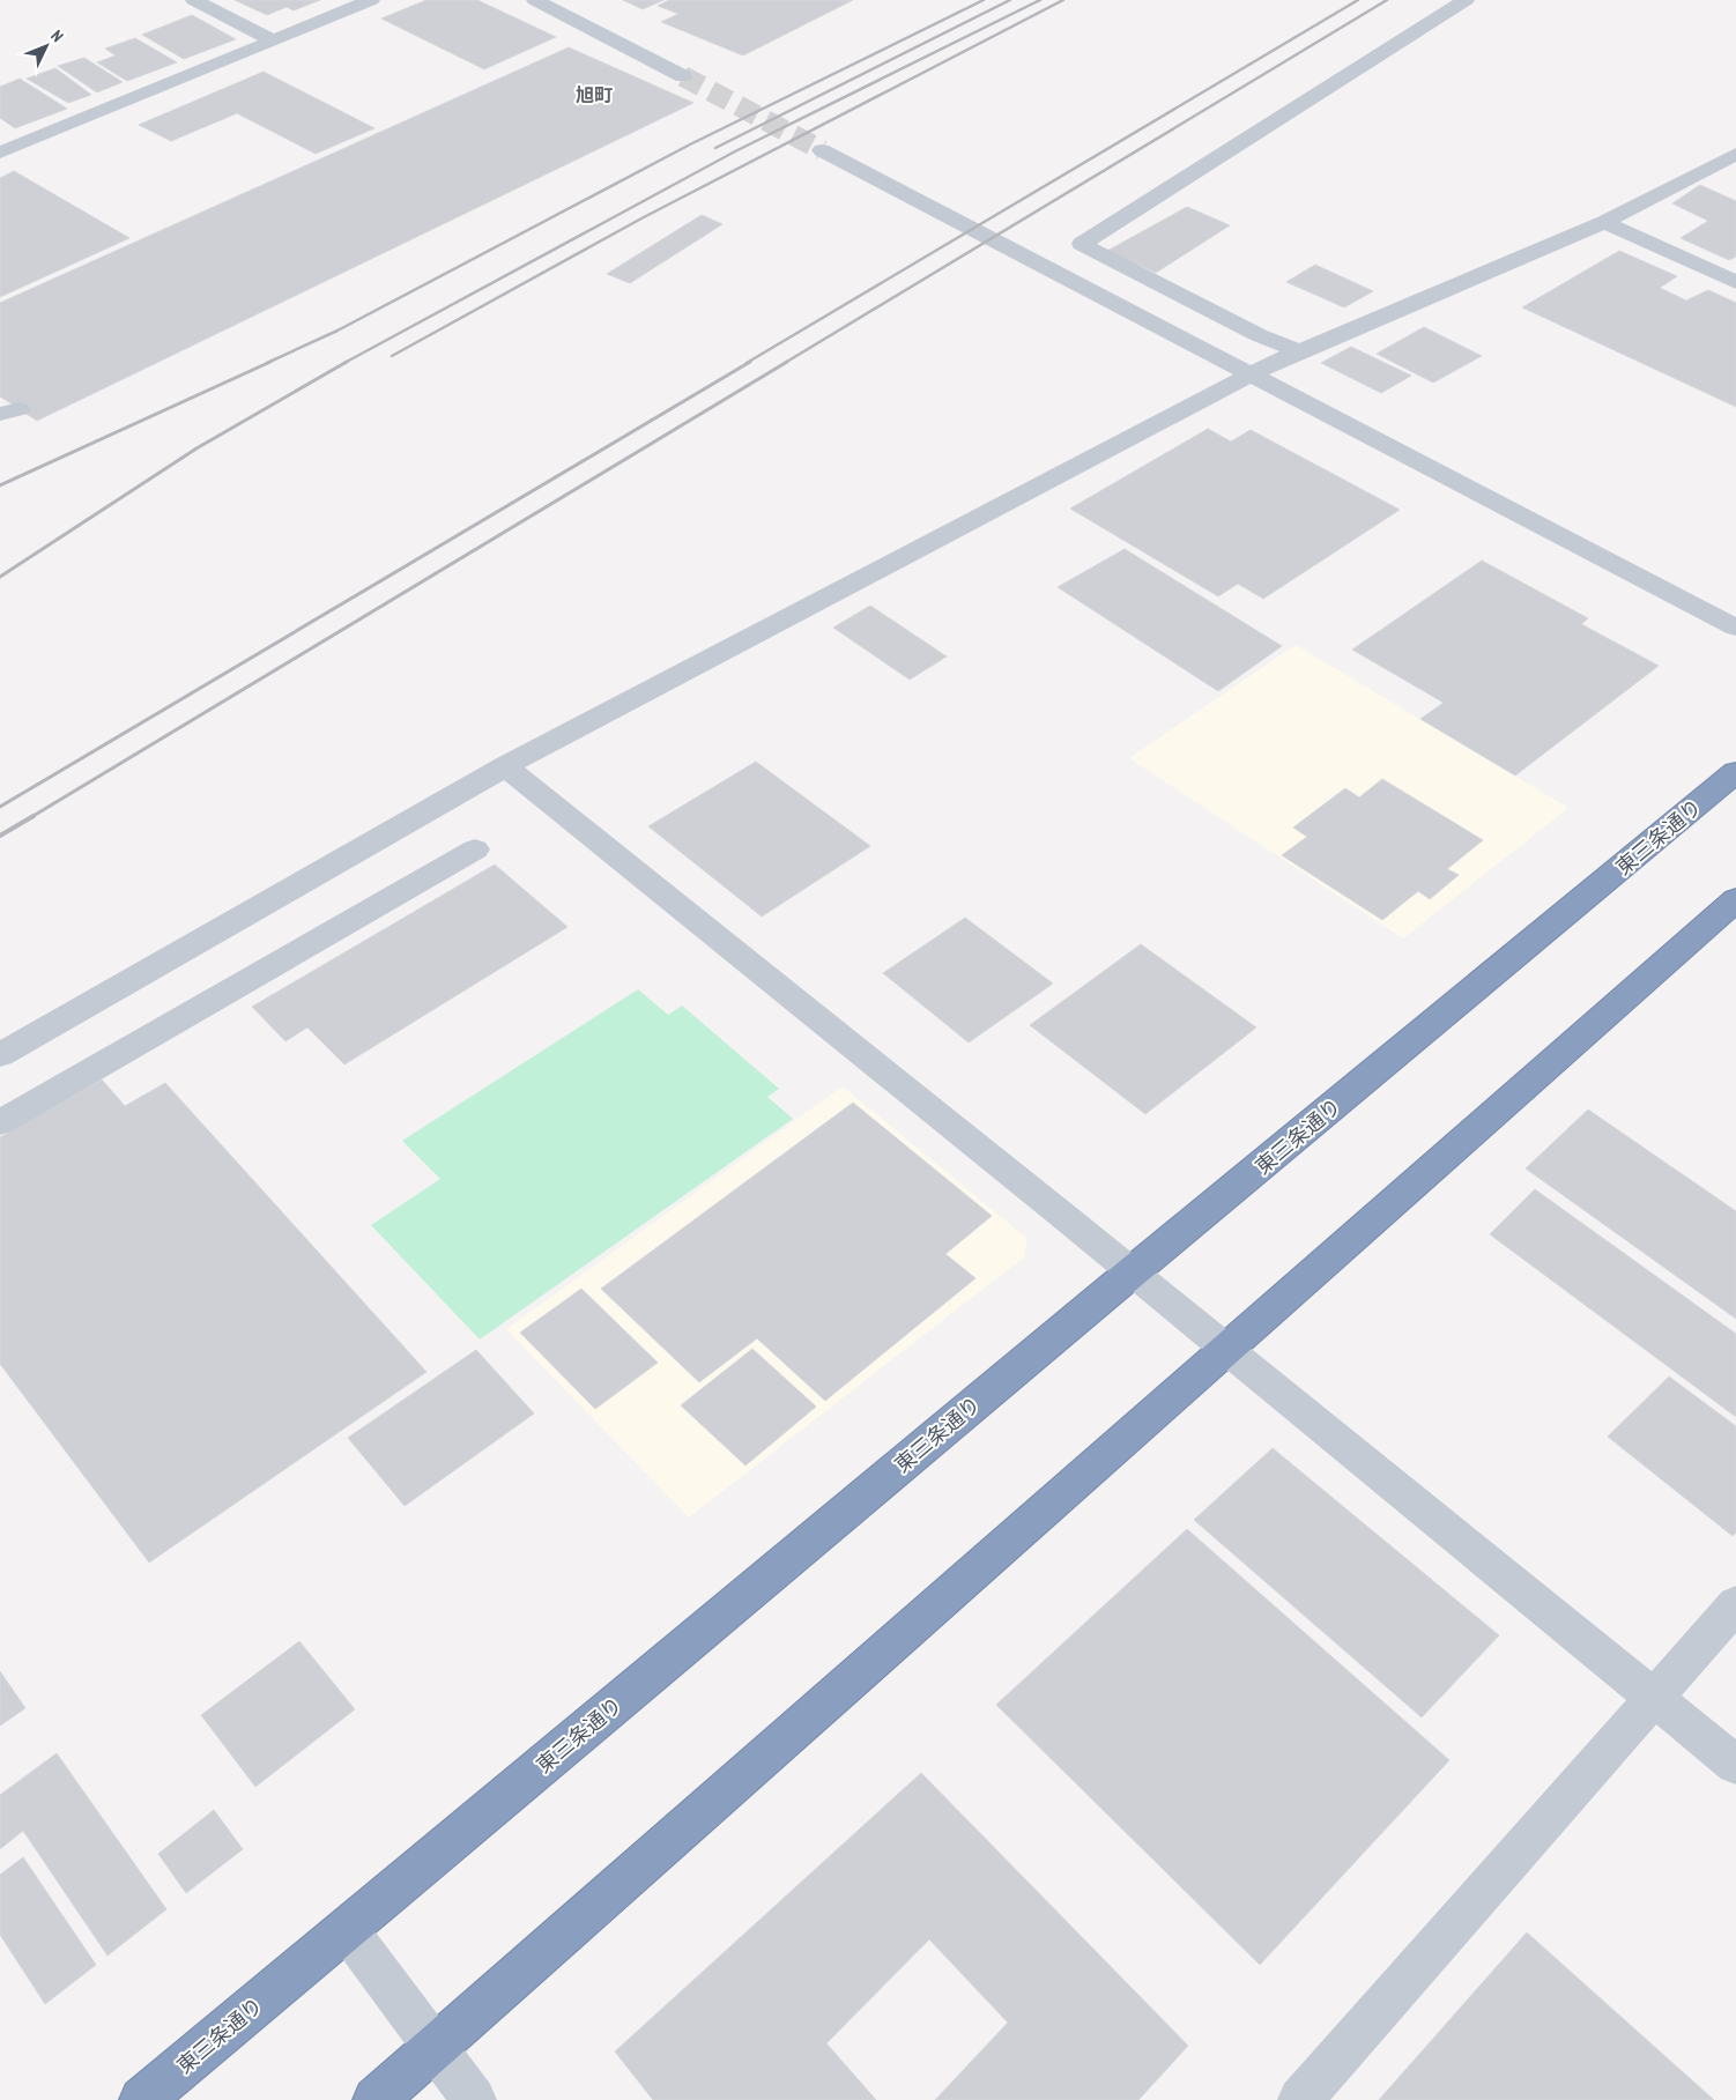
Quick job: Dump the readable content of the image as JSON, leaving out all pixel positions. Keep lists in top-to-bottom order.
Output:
{
  "streets": {
    "highway": ["東三条通り"]
  },
  "districts": ["旭町"],
  "north": "top right"
}
